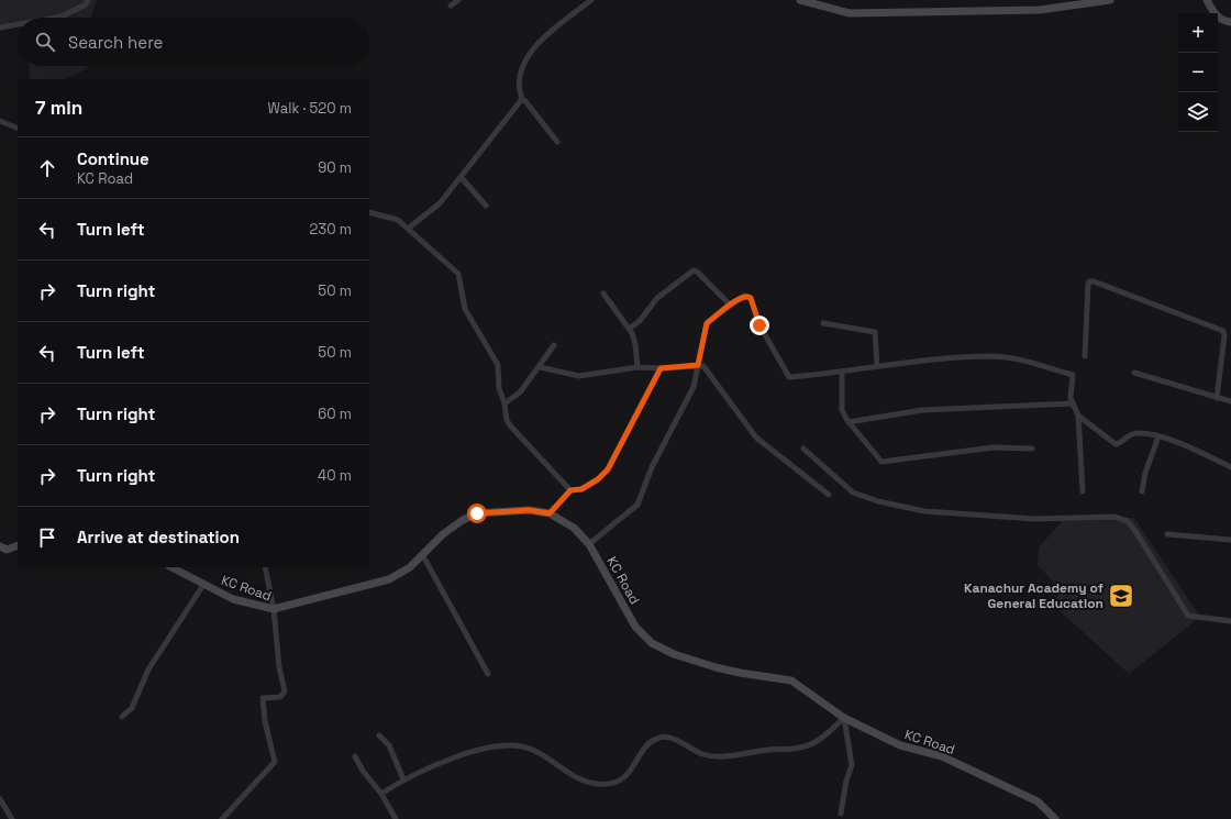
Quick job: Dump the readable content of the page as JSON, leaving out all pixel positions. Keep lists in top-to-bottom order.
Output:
{
  "streets": {
    "main road": ["KC Road"]
  },
  "places": {
    "school or university": ["Kanachur Academy of General Education"]
  },
  "page": {
    "map_buttons": ["+", "−"],
    "search": "Search here",
    "heading": ["7 min", "Walk · 520 m"],
    "list": [
      ["Continue", "KC Road", "90 m"],
      ["Turn left", "230 m"],
      ["Turn right", "50 m"],
      ["Turn left", "50 m"],
      ["Turn right", "60 m"],
      ["Turn right", "40 m"],
      "Arrive at destination"
    ]
  }
}
